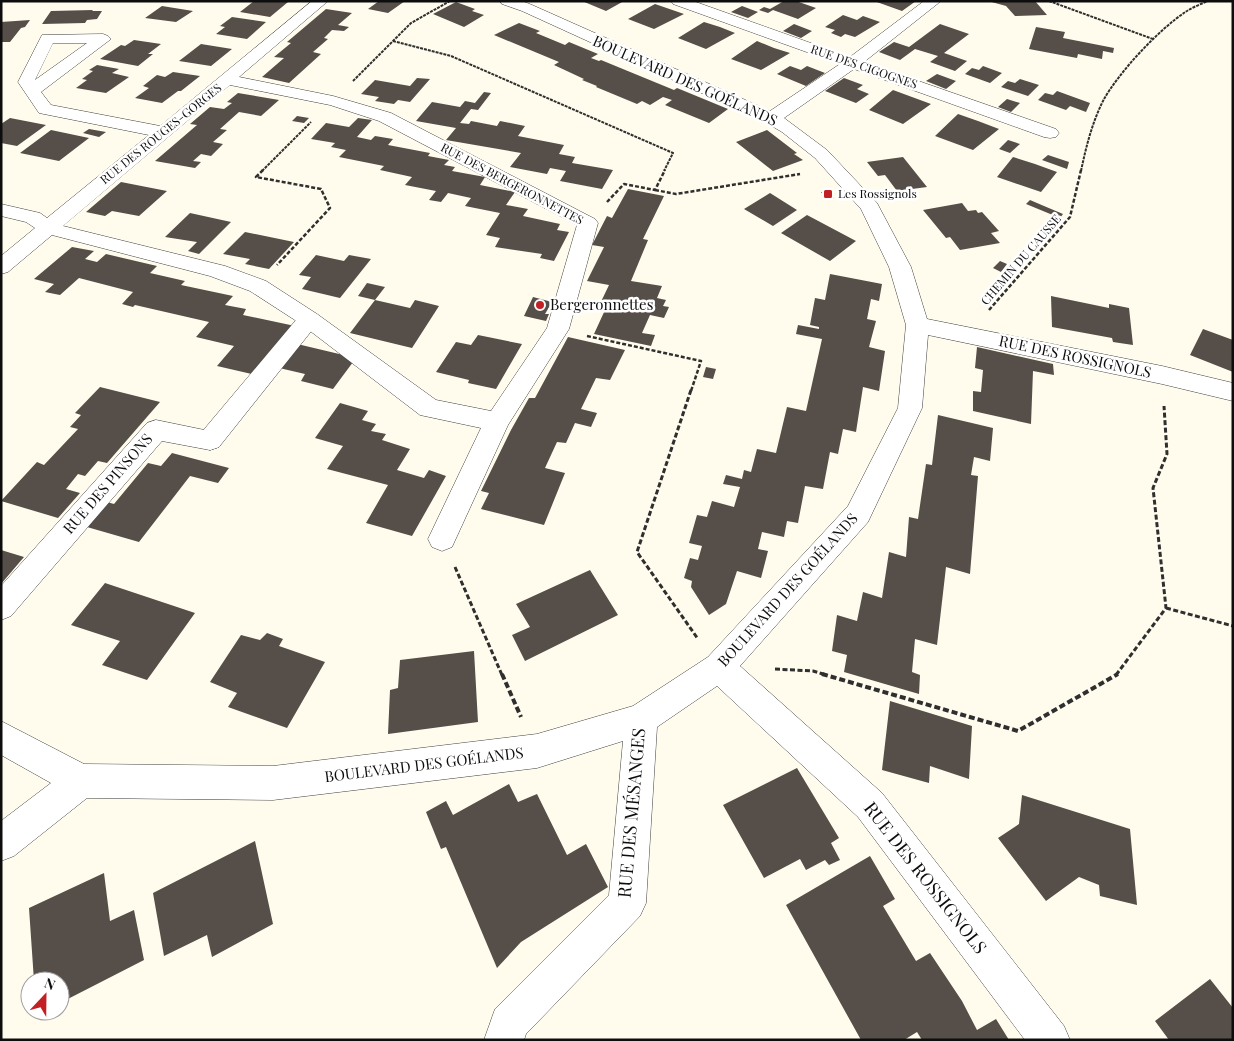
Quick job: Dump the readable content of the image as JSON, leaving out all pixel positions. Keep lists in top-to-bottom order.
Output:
{
  "streets": {
    "street": [
      "RUE DES CIGOGNES",
      "BOULEVARD DES GOÉLANDS",
      "RUE DES ROUGES-GORGES",
      "RUE DES BERGERONNETTES",
      "RUE DES ROSSIGNOLS",
      "RUE DES PINSONS",
      "RUE DES MÉSANGES"
    ],
    "path": ["CHEMIN DU CAUSSE"]
  },
  "crossings": [
    ["BOULEVARD DES GOÉLANDS", "RUE DES ROSSIGNOLS"],
    ["BOULEVARD DES GOÉLANDS", "RUE DES MÉSANGES"],
    ["RUE DES ROUGES-GORGES", "RUE DES BERGERONNETTES"],
    ["CHEMIN DU CAUSSE", "RUE DES ROSSIGNOLS"]
  ],
  "places": {
    "transit": ["Les Rossignols"],
    "other": ["Bergeronnettes"]
  },
  "north": "top"
}
